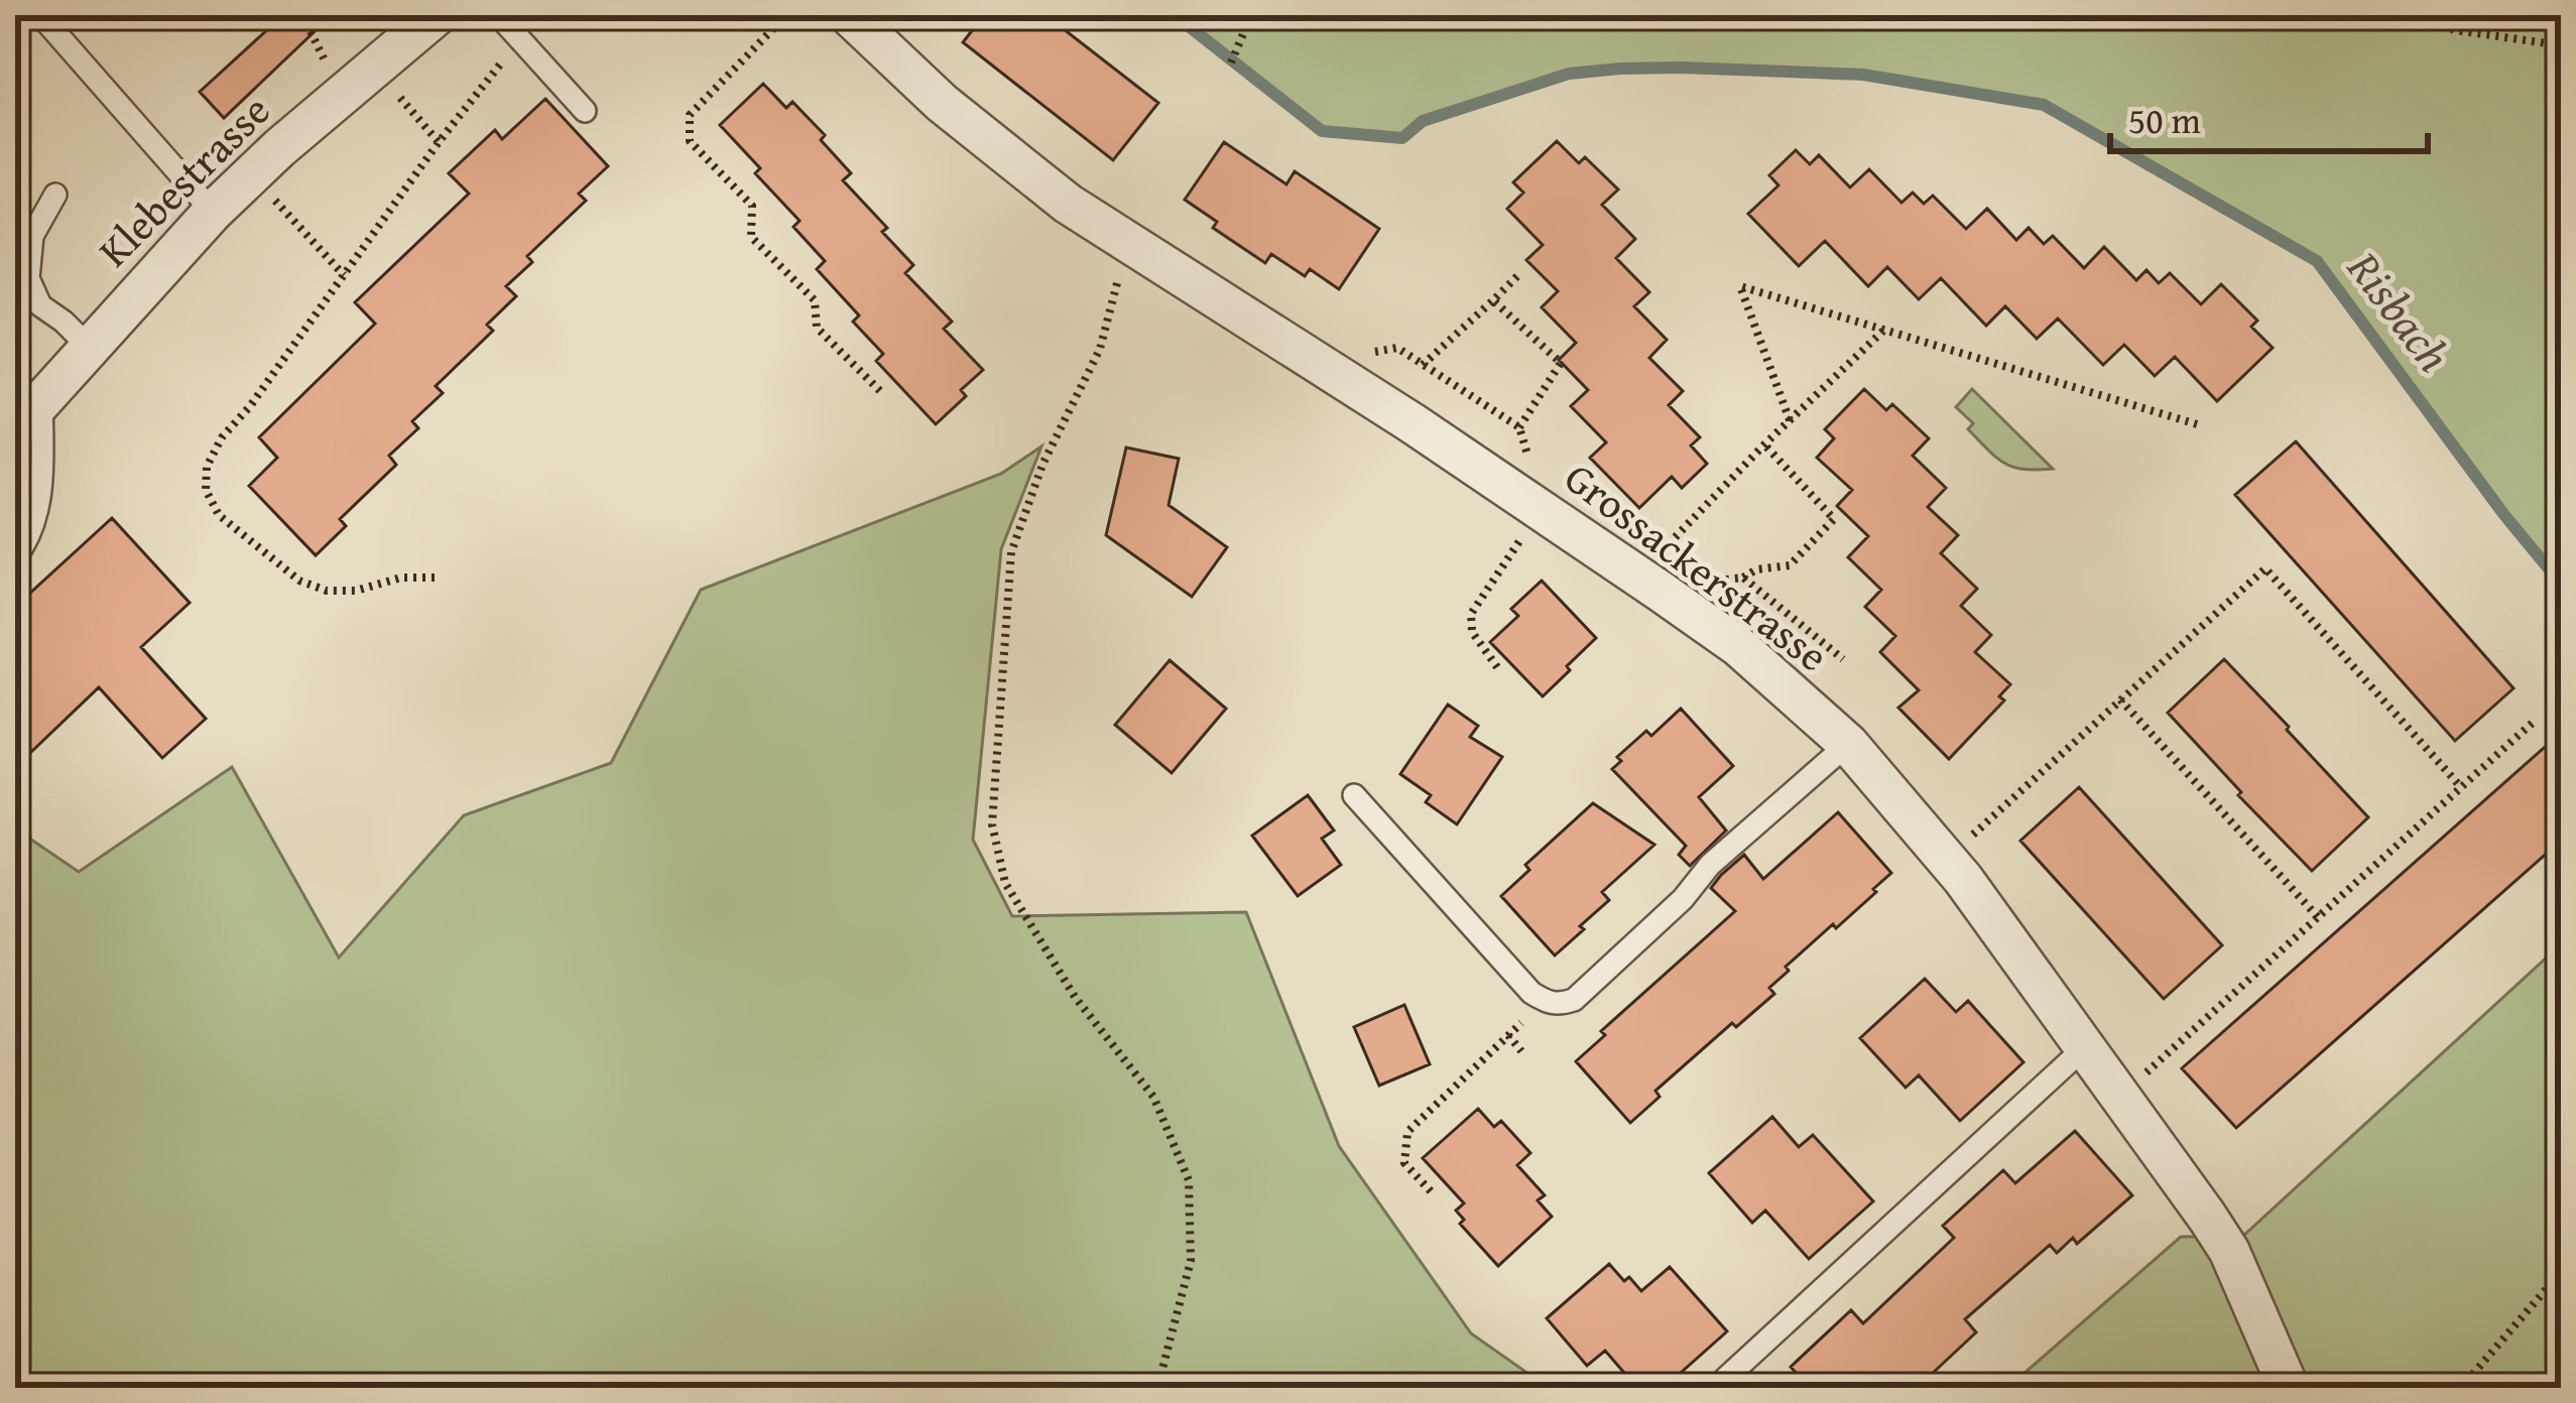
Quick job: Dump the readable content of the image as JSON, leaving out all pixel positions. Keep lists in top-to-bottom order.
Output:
{
  "streets": {
    "street": ["Klebestrasse", "Grossackerstrasse"]
  },
  "water": ["Risbach"],
  "scale_bar": "50 m"
}
